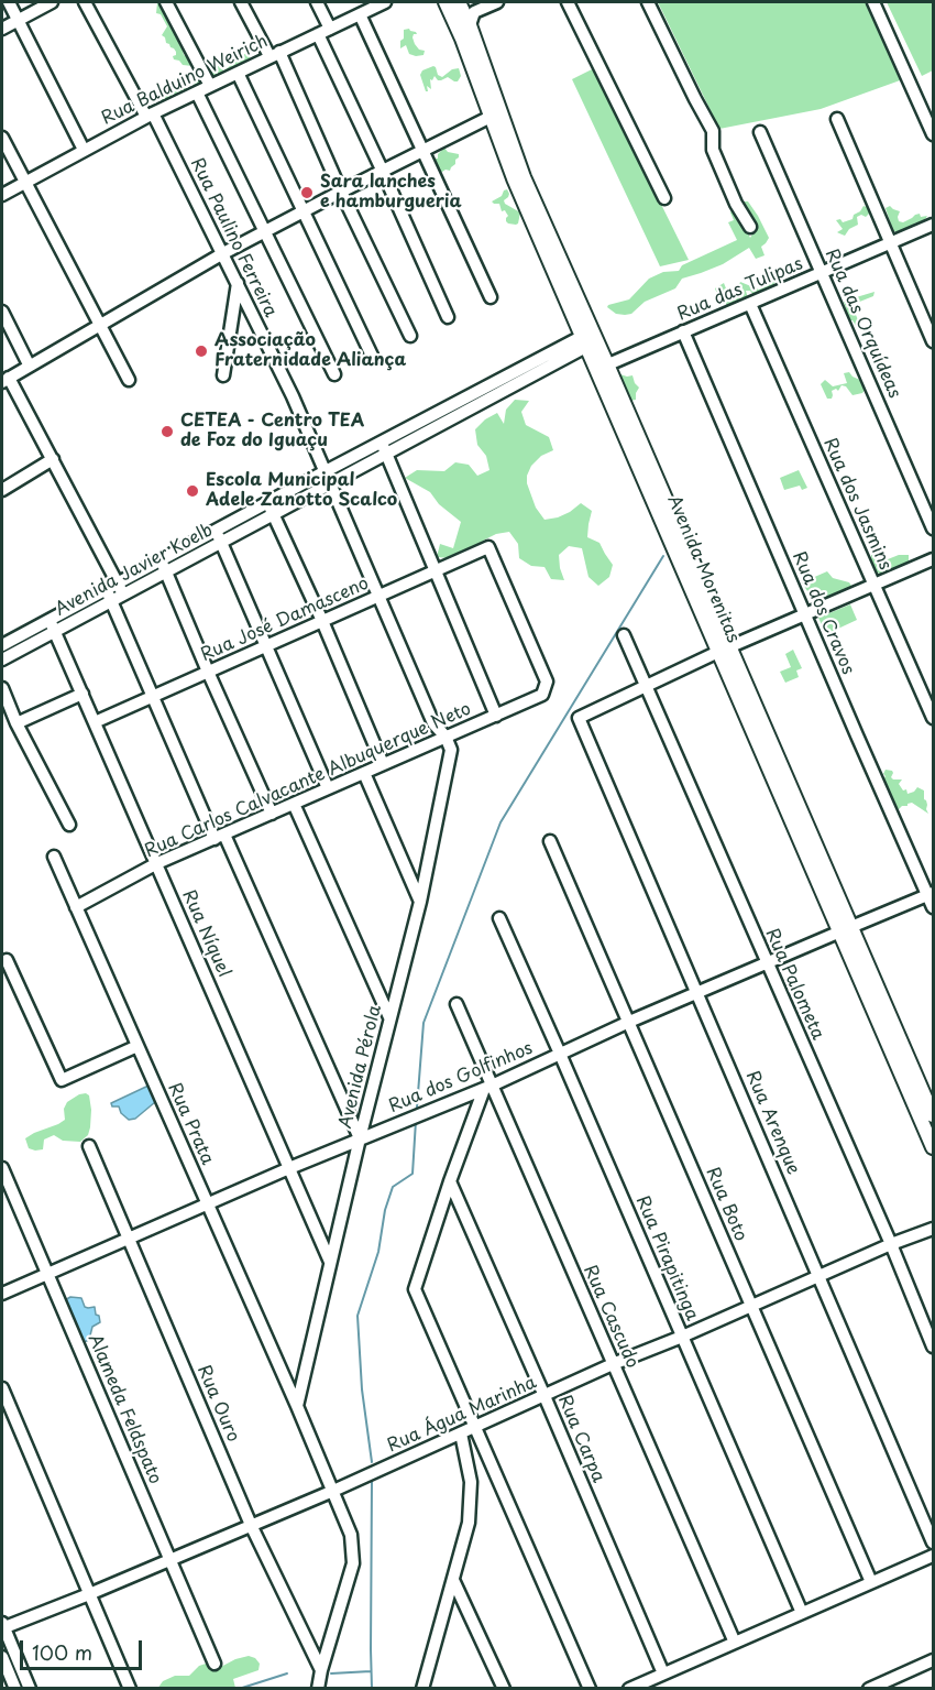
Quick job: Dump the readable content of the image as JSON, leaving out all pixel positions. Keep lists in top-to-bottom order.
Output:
{
  "streets": {
    "main road": ["Avenida Morenitas"],
    "street": [
      "Rua Balduino Weirich",
      "Rua Paulino Ferreira",
      "Rua das Tulipas",
      "Rua das Orquídeas",
      "Rua dos Jasmins",
      "Avenida Javier Koelb",
      "Rua dos Cravos",
      "Rua José Damasceno",
      "Rua Carlos Calvacante Albuquerque Neto",
      "Rua Níquel",
      "Rua Palometa",
      "Avenida Pérola",
      "Rua dos Golfinhos",
      "Rua Arenque",
      "Rua Prata",
      "Rua Boto",
      "Rua Pirapitinga",
      "Rua Cascudo",
      "Rua Ouro",
      "Alameda Feldspato",
      "Rua Água Marinha",
      "Rua Carpa"
    ]
  },
  "crossings": [
    ["Rua Balduino Weirich", "Rua Paulino Ferreira"],
    ["Rua Paulino Ferreira", "Avenida Javier Koelb"],
    ["Rua Paulino Ferreira", "Rua José Damasceno"],
    ["Rua Paulino Ferreira", "Rua Carlos Calvacante Albuquerque Neto"],
    ["Rua Paulino Ferreira", "Avenida Pérola"],
    ["Rua das Tulipas", "Rua das Orquídeas"],
    ["Rua das Tulipas", "Rua dos Jasmins"],
    ["Rua das Tulipas", "Avenida Morenitas"],
    ["Rua das Tulipas", "Rua dos Cravos"],
    ["Avenida Morenitas", "Avenida Javier Koelb"],
    ["Avenida Morenitas", "Rua dos Golfinhos"],
    ["Avenida Javier Koelb", "Rua Níquel"],
    ["Rua dos Cravos", "Rua dos Golfinhos"],
    ["Rua José Damasceno", "Rua Carlos Calvacante Albuquerque Neto"],
    ["Rua José Damasceno", "Rua Níquel"],
    ["Rua Carlos Calvacante Albuquerque Neto", "Rua Níquel"],
    ["Rua Carlos Calvacante Albuquerque Neto", "Avenida Pérola"],
    ["Rua Carlos Calvacante Albuquerque Neto", "Rua Prata"],
    ["Rua Níquel", "Avenida Pérola"],
    ["Rua Níquel", "Rua dos Golfinhos"],
    ["Rua Palometa", "Rua dos Golfinhos"],
    ["Rua Palometa", "Rua Arenque"],
    ["Rua Palometa", "Rua Água Marinha"],
    ["Avenida Pérola", "Rua dos Golfinhos"],
    ["Avenida Pérola", "Rua Prata"],
    ["Rua dos Golfinhos", "Rua Arenque"],
    ["Rua dos Golfinhos", "Rua Prata"],
    ["Rua dos Golfinhos", "Rua Boto"],
    ["Rua dos Golfinhos", "Rua Pirapitinga"],
    ["Rua dos Golfinhos", "Rua Cascudo"],
    ["Rua dos Golfinhos", "Rua Ouro"],
    ["Rua dos Golfinhos", "Alameda Feldspato"],
    ["Rua Arenque", "Rua Água Marinha"],
    ["Rua Prata", "Rua Ouro"],
    ["Rua Prata", "Rua Água Marinha"],
    ["Rua Boto", "Rua Água Marinha"],
    ["Rua Pirapitinga", "Rua Água Marinha"],
    ["Rua Cascudo", "Rua Água Marinha"],
    ["Rua Ouro", "Rua Água Marinha"],
    ["Alameda Feldspato", "Rua Água Marinha"],
    ["Rua Água Marinha", "Rua Carpa"]
  ],
  "places": [
    "Sara lanches e hamburgueria",
    "Associação Fraternidade Aliança",
    "CETEA - Centro TEA de Foz do Iguaçu",
    "Escola Municipal Adele Zanotto Scalco"
  ],
  "scale_bar": "100 m"
}
